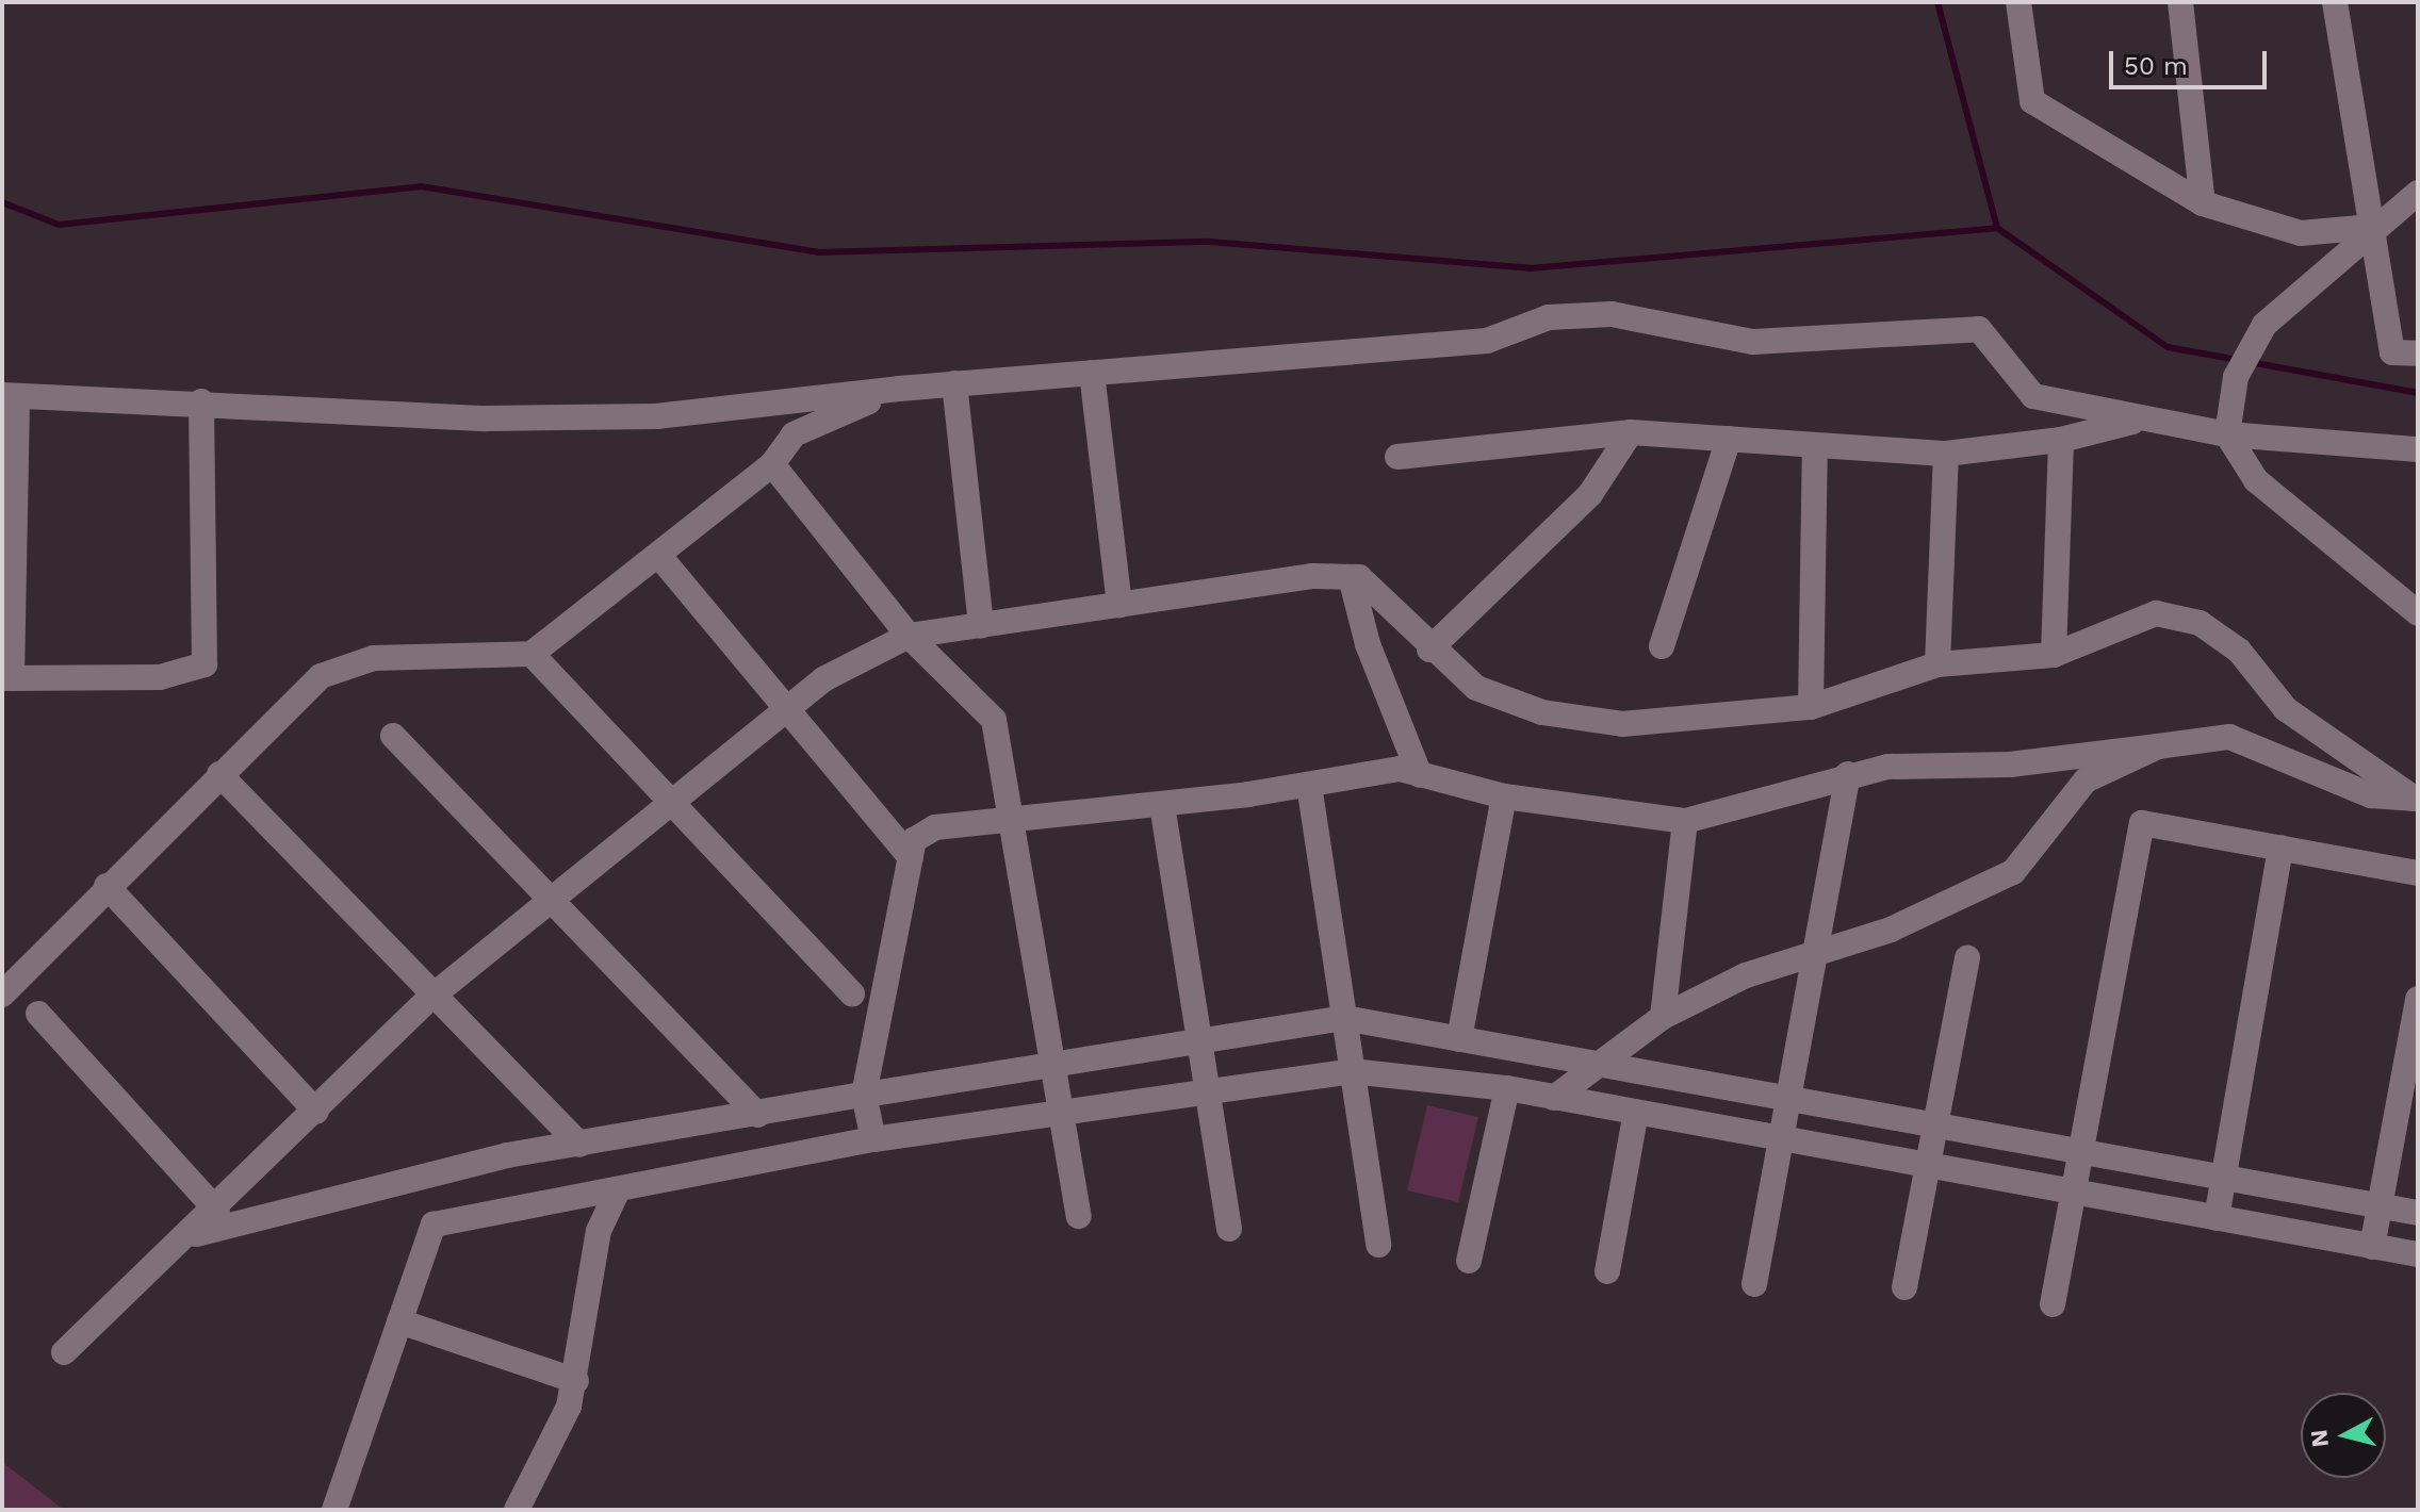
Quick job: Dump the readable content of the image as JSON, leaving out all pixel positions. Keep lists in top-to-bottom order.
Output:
{
  "scale_bar": "50 m",
  "north": "left"
}
